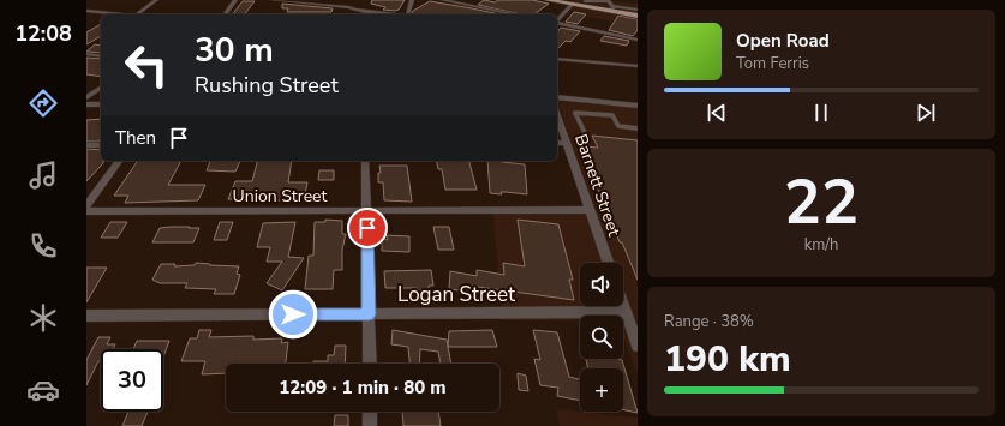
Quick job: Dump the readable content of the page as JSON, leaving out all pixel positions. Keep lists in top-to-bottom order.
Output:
{
  "streets": {
    "street": ["Barnett Street", "Union Street", "Logan Street"]
  },
  "crossings": [
    ["Barnett Street", "Union Street"]
  ],
  "page": {
    "tabs": "12:08",
    "turn": ["30 m", "Rushing Street"],
    "song": ["Open Road", "Tom Ferris"],
    "then": "Then",
    "tile": [
      ["22", "km/h"],
      ["Range · 38%", "190 km"]
    ],
    "map_buttons": "+",
    "limit": "30",
    "trip": "12:09 · 1 min · 80 m"
  }
}
